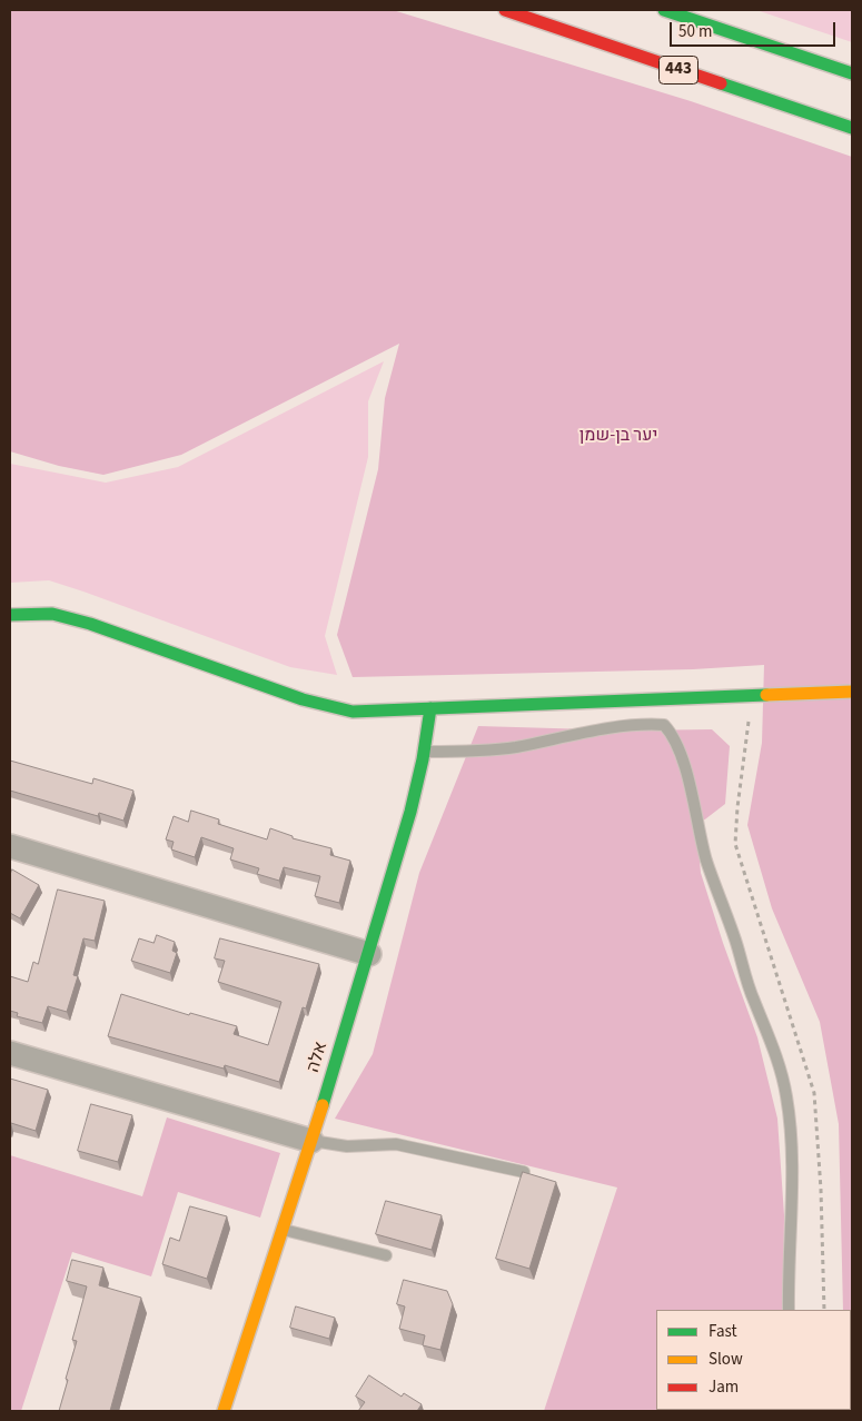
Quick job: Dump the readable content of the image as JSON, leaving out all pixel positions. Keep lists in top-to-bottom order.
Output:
{
  "streets": {
    "main road": ["443", "אלה"]
  },
  "parks": ["יער בן-שמן"],
  "legend": ["Fast", "Slow", "Jam"],
  "scale_bar": "50 m"
}
